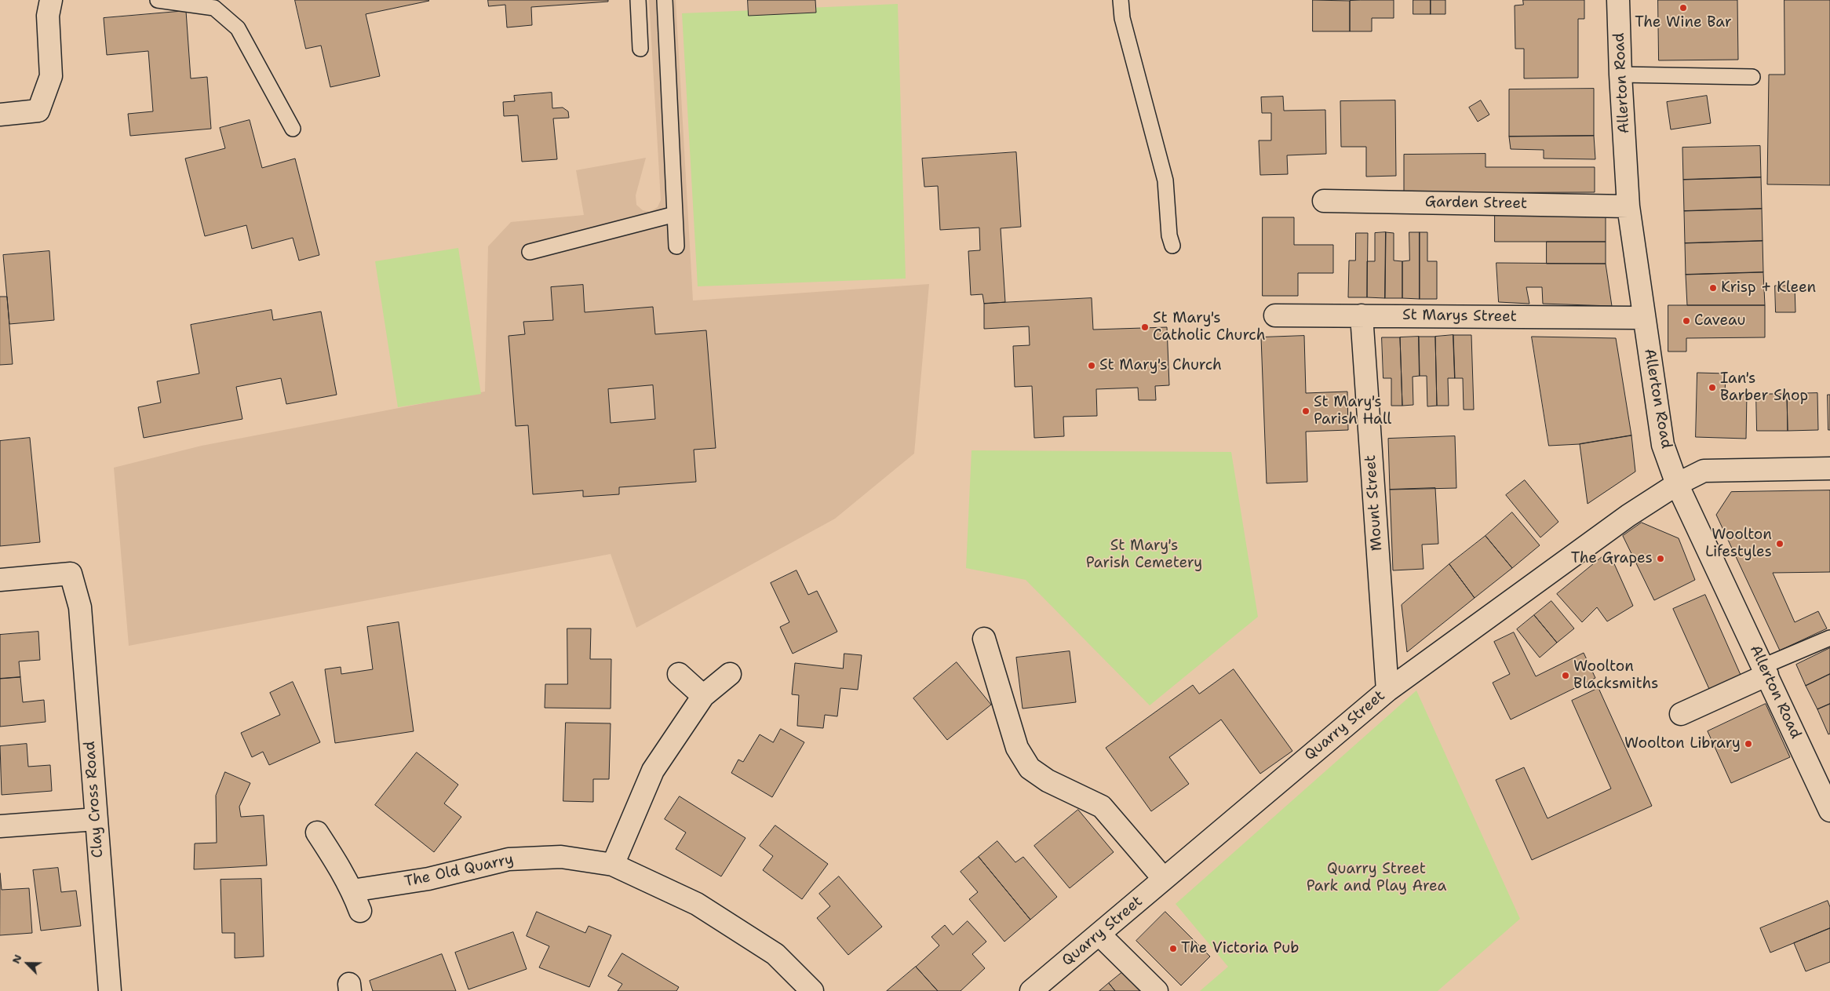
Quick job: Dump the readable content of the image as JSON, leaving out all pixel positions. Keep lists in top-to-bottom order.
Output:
{
  "streets": {
    "street": [
      "Allerton Road",
      "Garden Street",
      "St Marys Street",
      "Mount Street",
      "Quarry Street",
      "Clay Cross Road",
      "The Old Quarry"
    ]
  },
  "crossings": [
    ["Allerton Road", "Garden Street"],
    ["Allerton Road", "St Marys Street"],
    ["Allerton Road", "Quarry Street"],
    ["St Marys Street", "Mount Street"],
    ["Mount Street", "Quarry Street"]
  ],
  "parks": ["St Mary's Parish Cemetery", "Quarry Street Park and Play Area"],
  "places": [
    "The Wine Bar",
    "Krisp + Kleen",
    "Caveau",
    "St Mary's Catholic Church",
    "St Mary's Church",
    "Ian's Barber Shop",
    "St Mary's Parish Hall",
    "Woolton Lifestyles",
    "The Grapes",
    "Woolton Blacksmiths",
    "Woolton Library",
    "The Victoria Pub"
  ],
  "north": "top left"
}
